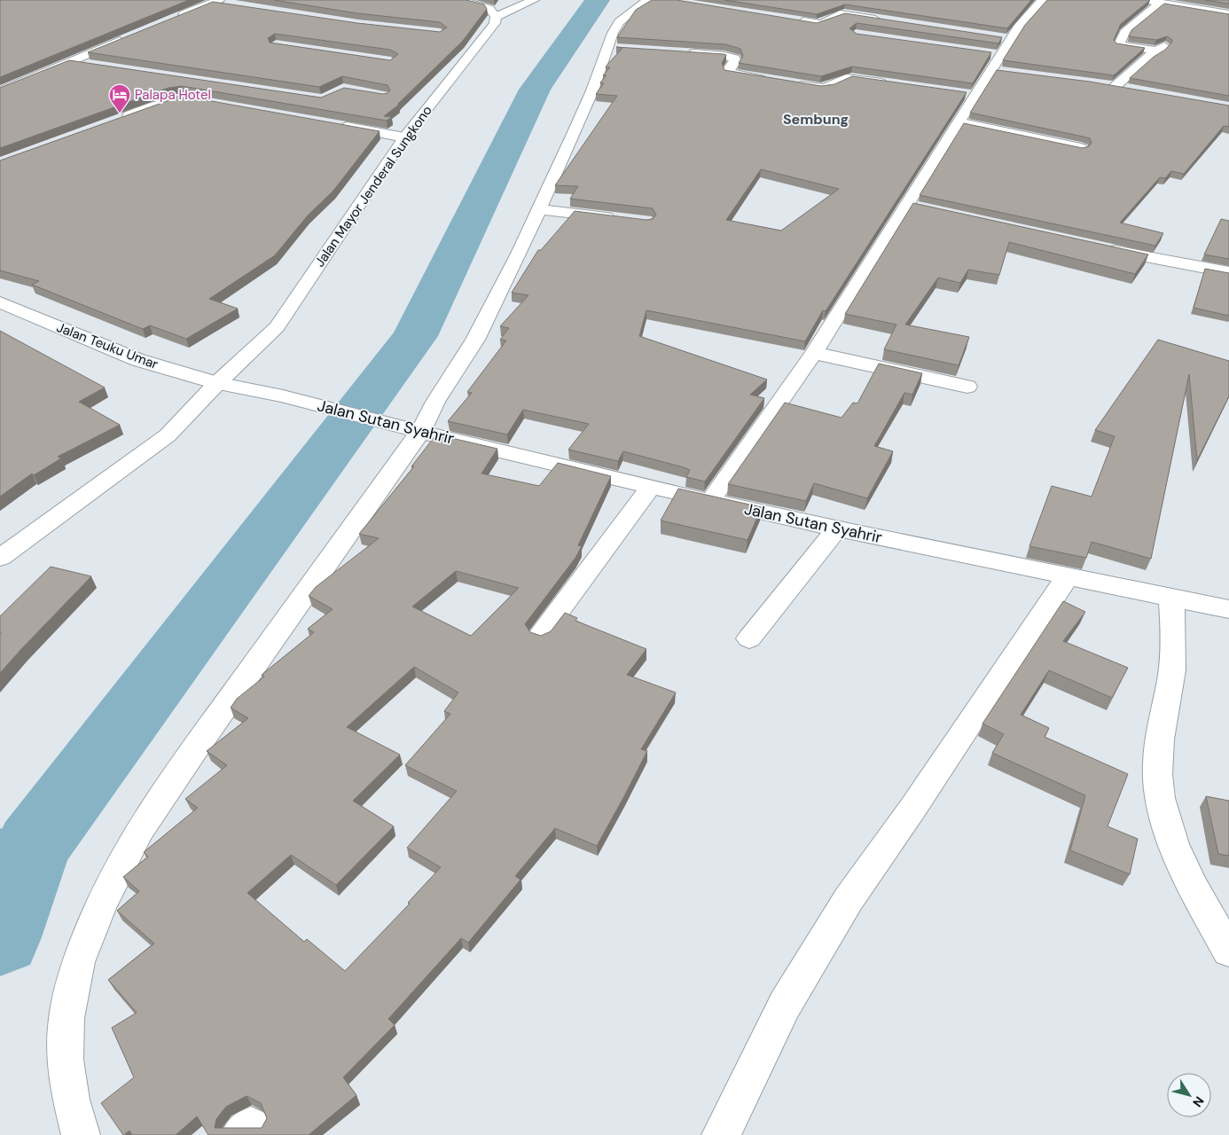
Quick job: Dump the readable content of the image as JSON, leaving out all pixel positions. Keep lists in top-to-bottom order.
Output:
{
  "streets": {
    "street": ["Jalan Mayor Jenderal Sungkono", "Jalan Teuku Umar", "Jalan Sutan Syahrir"]
  },
  "crossings": [
    ["Jalan Mayor Jenderal Sungkono", "Jalan Teuku Umar"],
    ["Jalan Mayor Jenderal Sungkono", "Jalan Sutan Syahrir"],
    ["Jalan Teuku Umar", "Jalan Sutan Syahrir"]
  ],
  "districts": ["Sembung"],
  "places": {
    "hotel": ["Palapa Hotel"]
  },
  "north": "bottom right"
}
